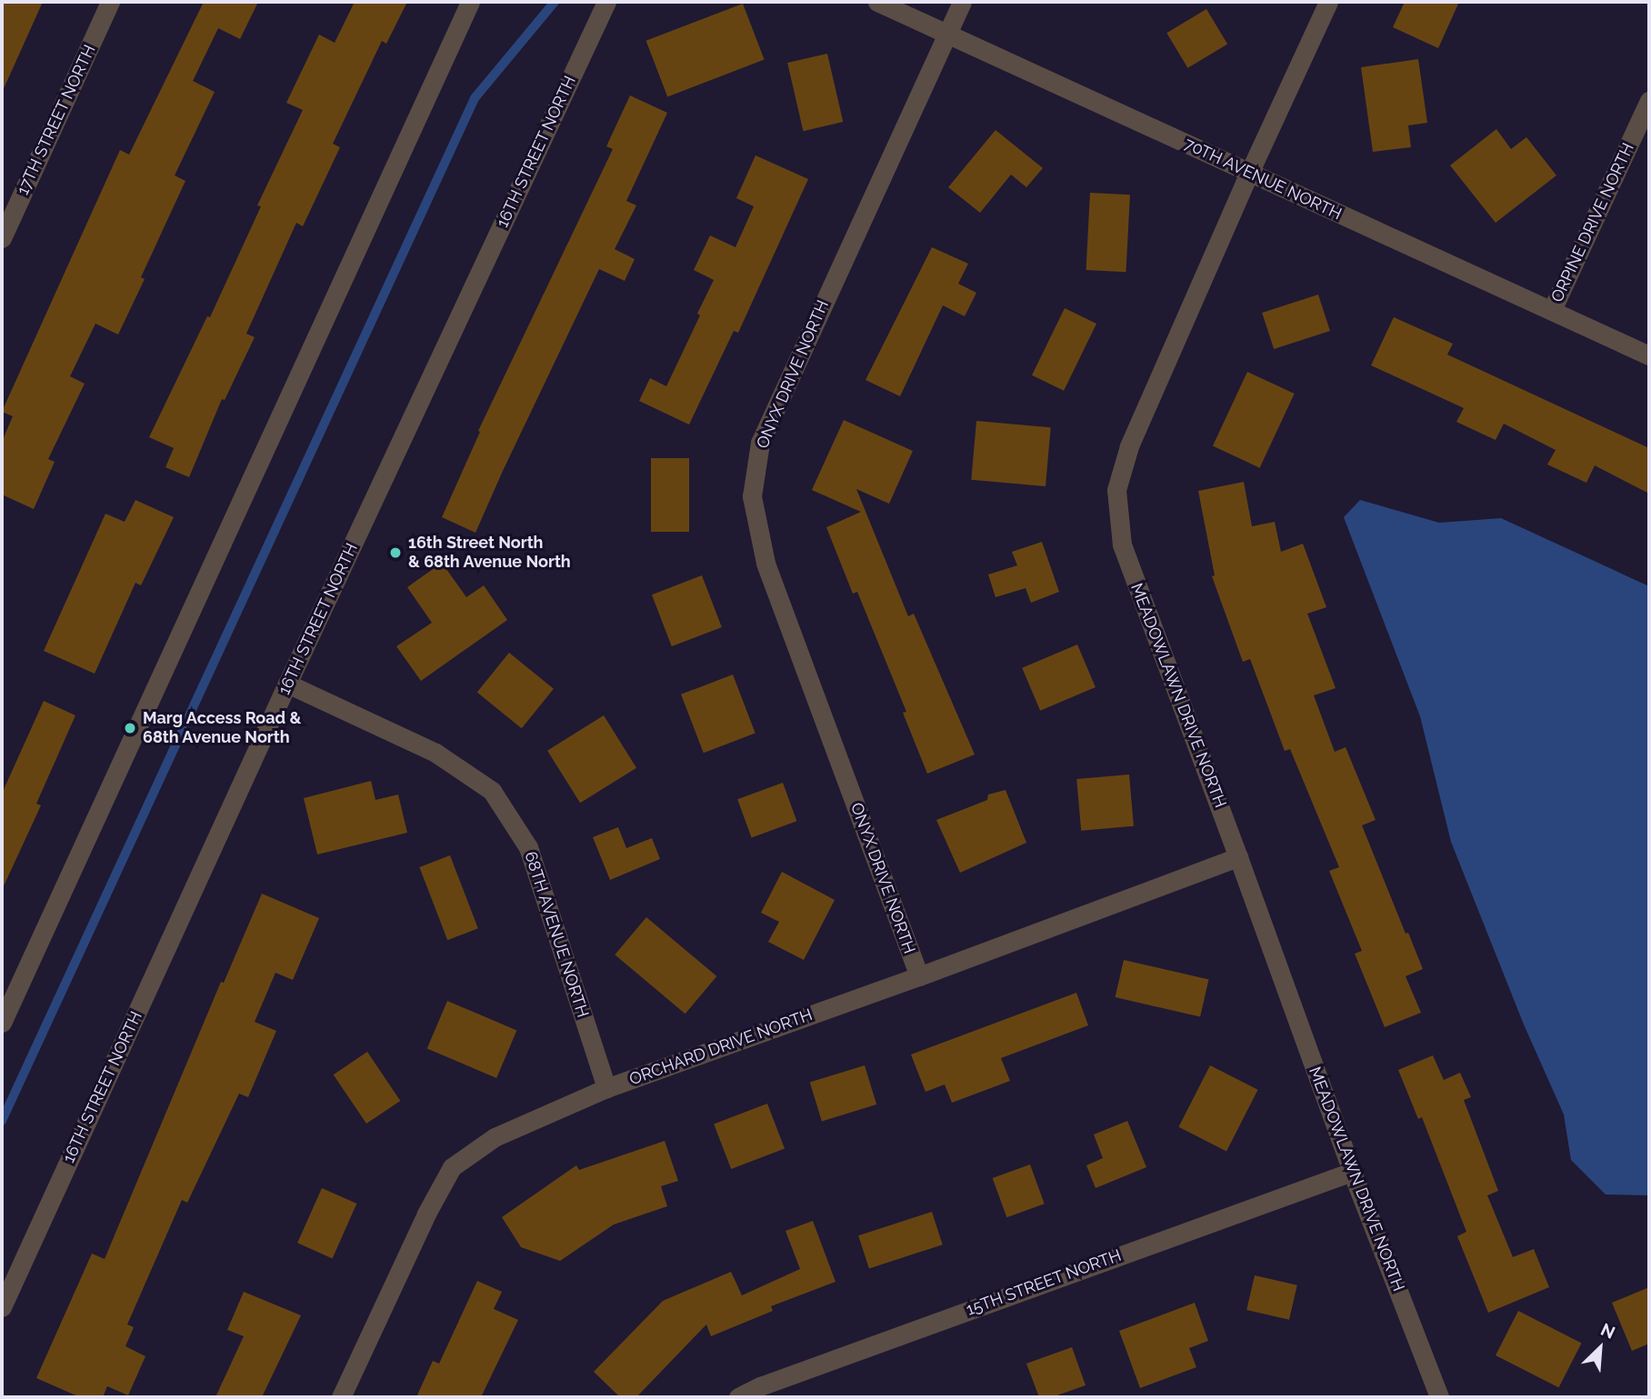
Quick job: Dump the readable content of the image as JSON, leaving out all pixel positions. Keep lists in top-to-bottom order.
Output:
{
  "streets": {
    "street": [
      "17TH STREET NORTH",
      "16TH STREET NORTH",
      "70TH AVENUE NORTH",
      "ORPINE DRIVE NORTH",
      "ONYX DRIVE NORTH",
      "MEADOWLAWN DRIVE NORTH",
      "68TH AVENUE NORTH",
      "ORCHARD DRIVE NORTH",
      "15TH STREET NORTH"
    ]
  },
  "crossings": [
    ["16TH STREET NORTH", "68TH AVENUE NORTH"],
    ["70TH AVENUE NORTH", "ORPINE DRIVE NORTH"],
    ["70TH AVENUE NORTH", "ONYX DRIVE NORTH"],
    ["70TH AVENUE NORTH", "MEADOWLAWN DRIVE NORTH"],
    ["ONYX DRIVE NORTH", "ORCHARD DRIVE NORTH"],
    ["MEADOWLAWN DRIVE NORTH", "ORCHARD DRIVE NORTH"],
    ["MEADOWLAWN DRIVE NORTH", "15TH STREET NORTH"],
    ["68TH AVENUE NORTH", "ORCHARD DRIVE NORTH"]
  ],
  "places": ["16th Street North & 68th Avenue North", "Marg Access Road & 68th Avenue North"],
  "north": "top right"
}
